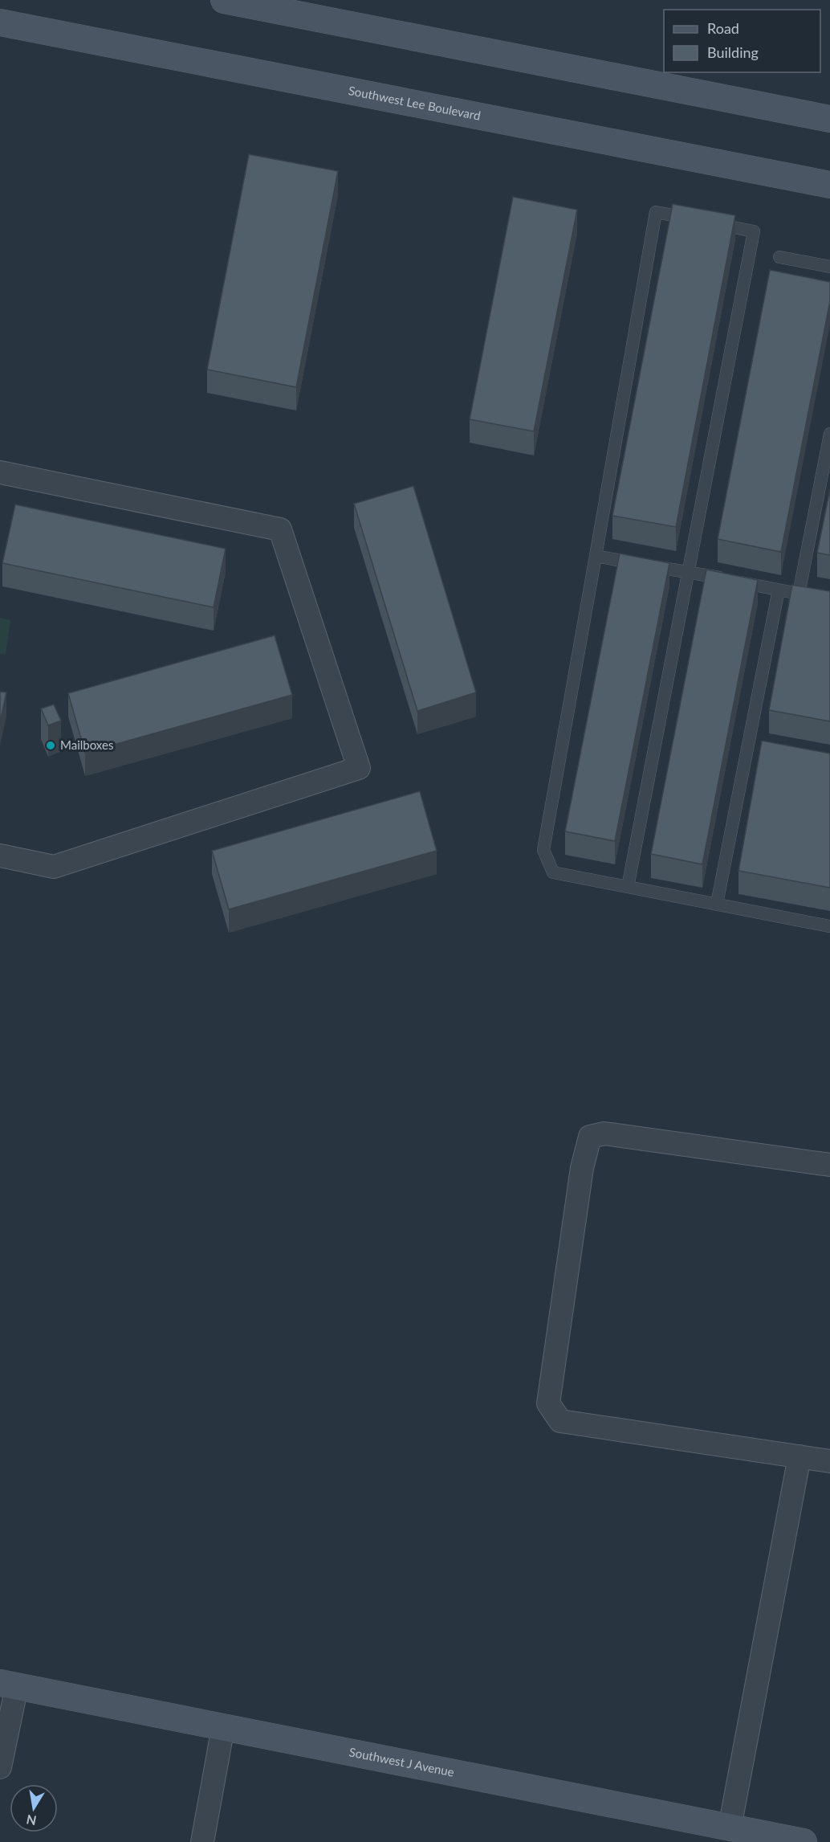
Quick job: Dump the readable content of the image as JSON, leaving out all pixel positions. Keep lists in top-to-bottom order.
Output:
{
  "streets": {
    "main road": ["Southwest Lee Boulevard", "Southwest J Avenue"]
  },
  "places": ["Mailboxes"],
  "legend": ["Road", "Building"],
  "north": "bottom"
}
